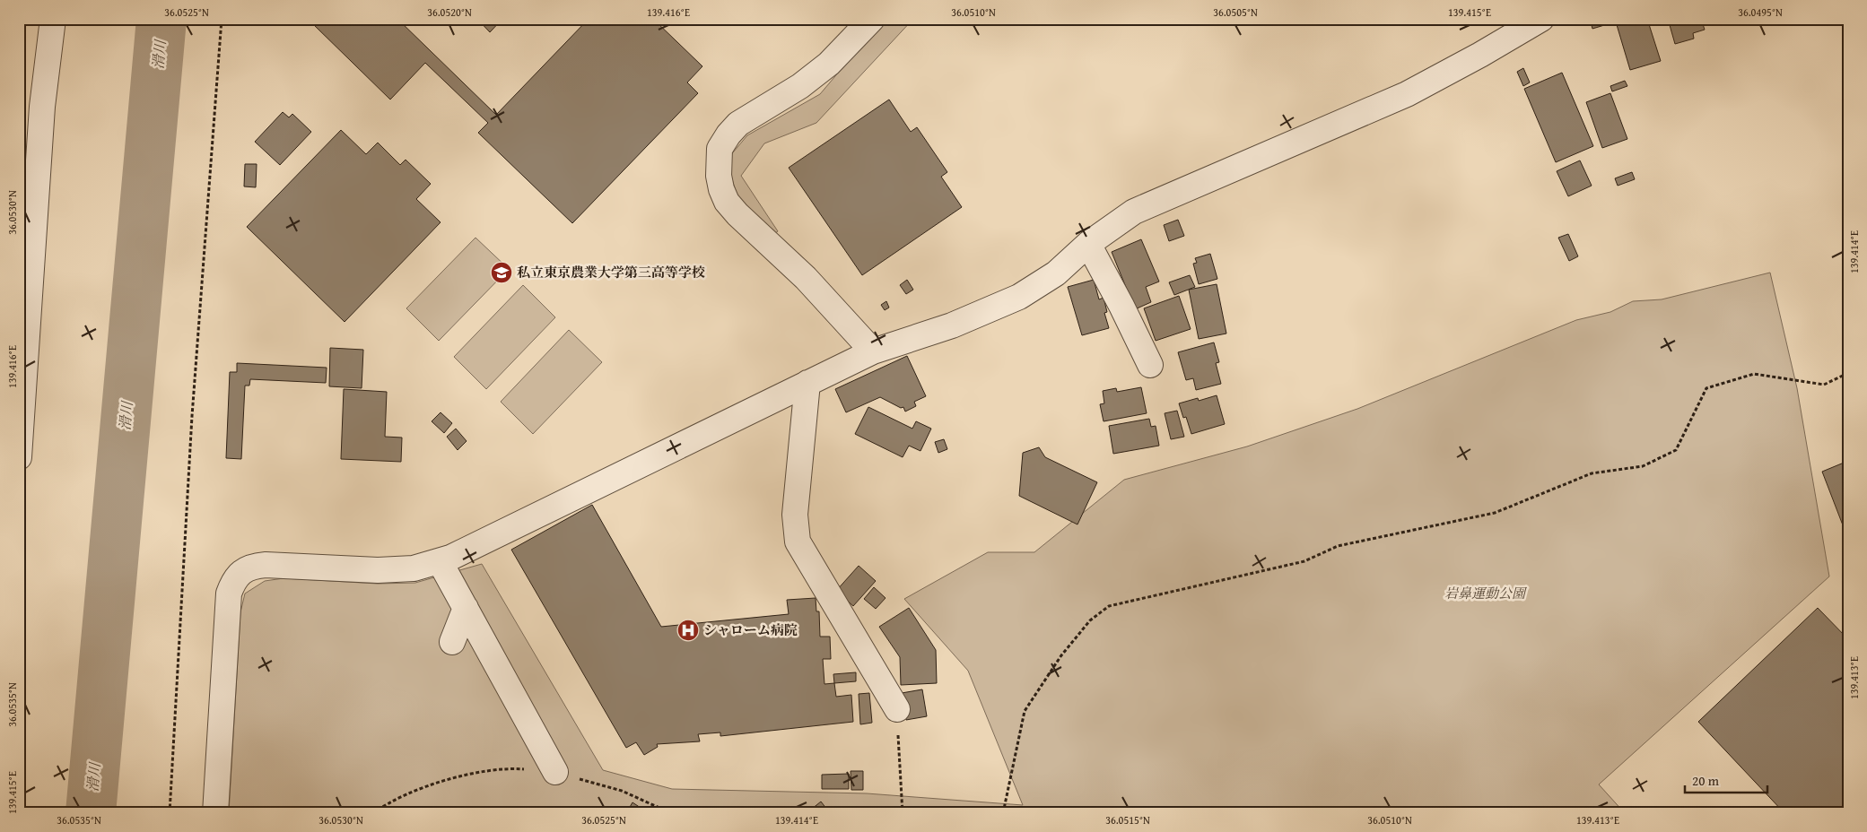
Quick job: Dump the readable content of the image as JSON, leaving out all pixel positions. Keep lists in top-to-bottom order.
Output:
{
  "water": ["滑川"],
  "parks": ["岩鼻運動公園"],
  "places": {
    "school or university": ["私立東京農業大学第三高等学校"],
    "hospital": ["シャローム病院"]
  },
  "scale_bar": "20 m",
  "coordinates": [
    "36.0525°N",
    "36.0520°N",
    "139.416°E",
    "36.0510°N",
    "36.0505°N",
    "139.415°E",
    "36.0495°N",
    "36.0530°N",
    "139.414°E",
    "139.413°E",
    "36.0535°N",
    "36.0515°N"
  ]
}
